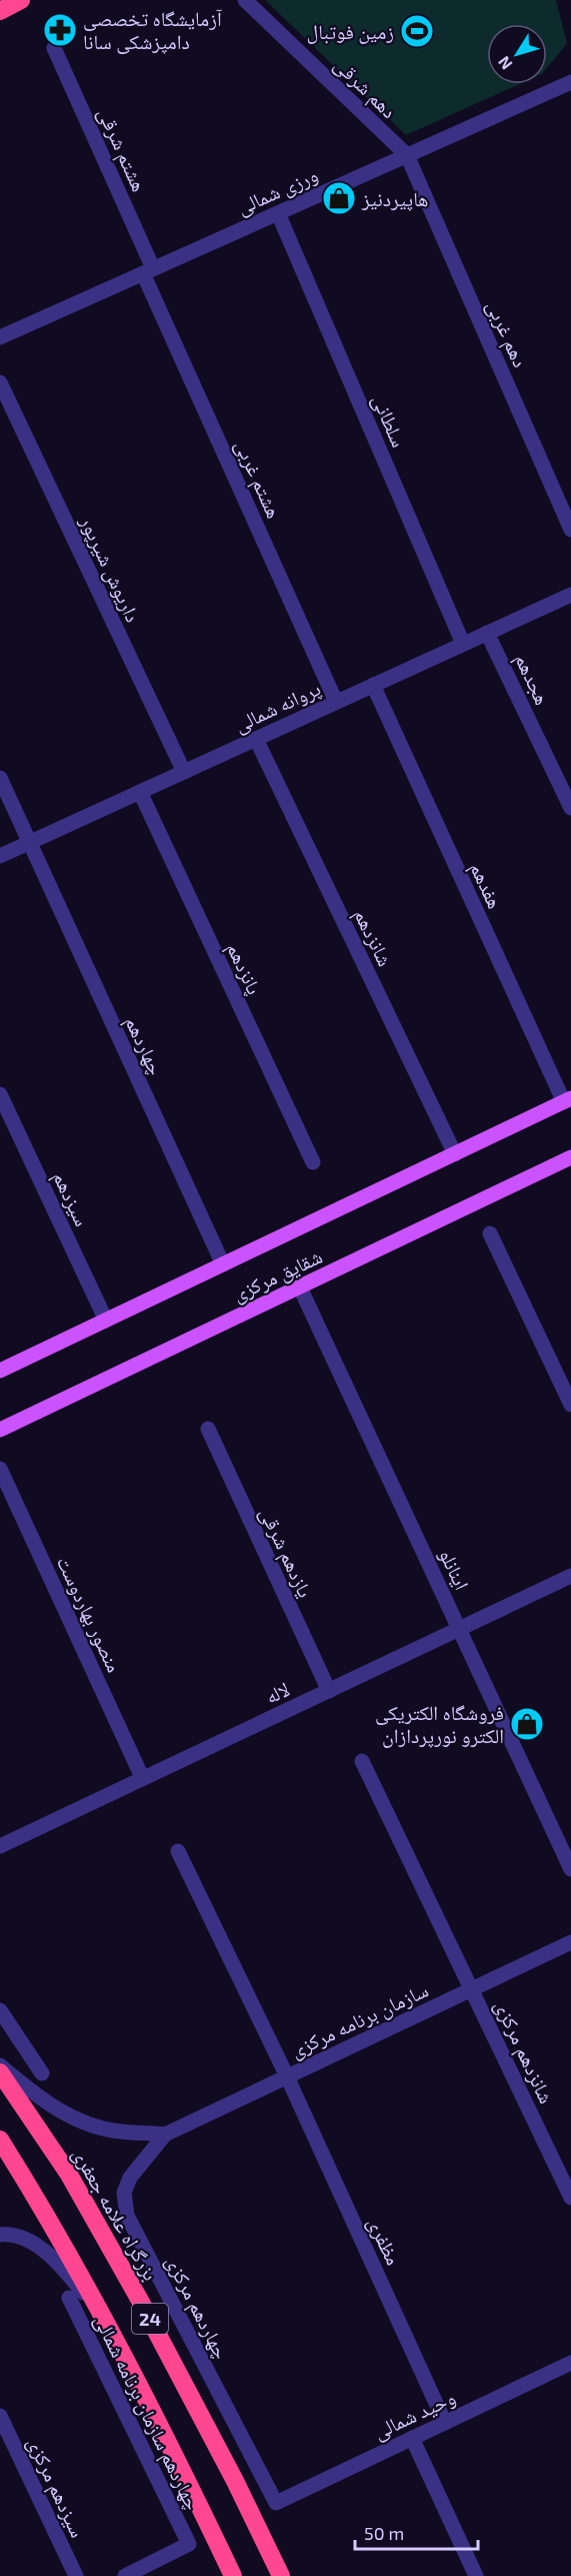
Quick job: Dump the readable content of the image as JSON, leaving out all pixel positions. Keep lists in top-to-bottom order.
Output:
{
  "streets": {
    "highway": ["بزرگراه علامه جعفری", "24"],
    "main road": ["شقایق مرکزی"],
    "street": [
      "دهم شرقی",
      "هشتم شرقی",
      "ورزی شمالی",
      "دهم غربی",
      "سلطانی",
      "هشتم غربی",
      "داریوش شیرپور",
      "هجدهم",
      "پروانه شمالی",
      "هفدهم",
      "شانزدهم",
      "پانزدهم",
      "چهاردهم",
      "سیزدهم",
      "یازدهم شرقی",
      "اینانلو",
      "منصور بهاردوست",
      "لاله",
      "سازمان برنامه مرکزی",
      "شانزدهم مرکزی",
      "مظفری",
      "چهاردهم مرکزی",
      "چهاردهم سازمان برنامه شمالی",
      "وحید شمالی",
      "سیزدهم مرکزی"
    ]
  },
  "crossings": [
    ["دهم شرقی", "ورزی شمالی"],
    ["دهم شرقی", "دهم غربی"],
    ["هشتم شرقی", "ورزی شمالی"],
    ["هشتم شرقی", "هشتم غربی"],
    ["ورزی شمالی", "دهم غربی"],
    ["ورزی شمالی", "سلطانی"],
    ["ورزی شمالی", "هشتم غربی"],
    ["سلطانی", "پروانه شمالی"],
    ["هشتم غربی", "پروانه شمالی"],
    ["داریوش شیرپور", "پروانه شمالی"],
    ["هجدهم", "پروانه شمالی"],
    ["پروانه شمالی", "هفدهم"],
    ["پروانه شمالی", "شانزدهم"],
    ["پروانه شمالی", "پانزدهم"],
    ["پروانه شمالی", "چهاردهم"],
    ["هفدهم", "شقایق مرکزی"],
    ["شانزدهم", "شقایق مرکزی"],
    ["چهاردهم", "شقایق مرکزی"],
    ["سیزدهم", "شقایق مرکزی"],
    ["شقایق مرکزی", "اینانلو"],
    ["یازدهم شرقی", "لاله"],
    ["اینانلو", "لاله"],
    ["منصور بهاردوست", "لاله"],
    ["سازمان برنامه مرکزی", "شانزدهم مرکزی"],
    ["سازمان برنامه مرکزی", "مظفری"],
    ["سازمان برنامه مرکزی", "چهاردهم مرکزی"],
    ["مظفری", "وحید شمالی"],
    ["چهاردهم مرکزی", "وحید شمالی"]
  ],
  "places": {
    "pharmacy": ["آزمایشگاه تخصصی دامپزشکی سانا"],
    "sports": ["زمین فوتبال"],
    "shop": ["هاپیردنیز", "فروشگاه الکتریکی الکترو نورپردازان"]
  },
  "scale_bar": "50 m",
  "north": "bottom left"
}
